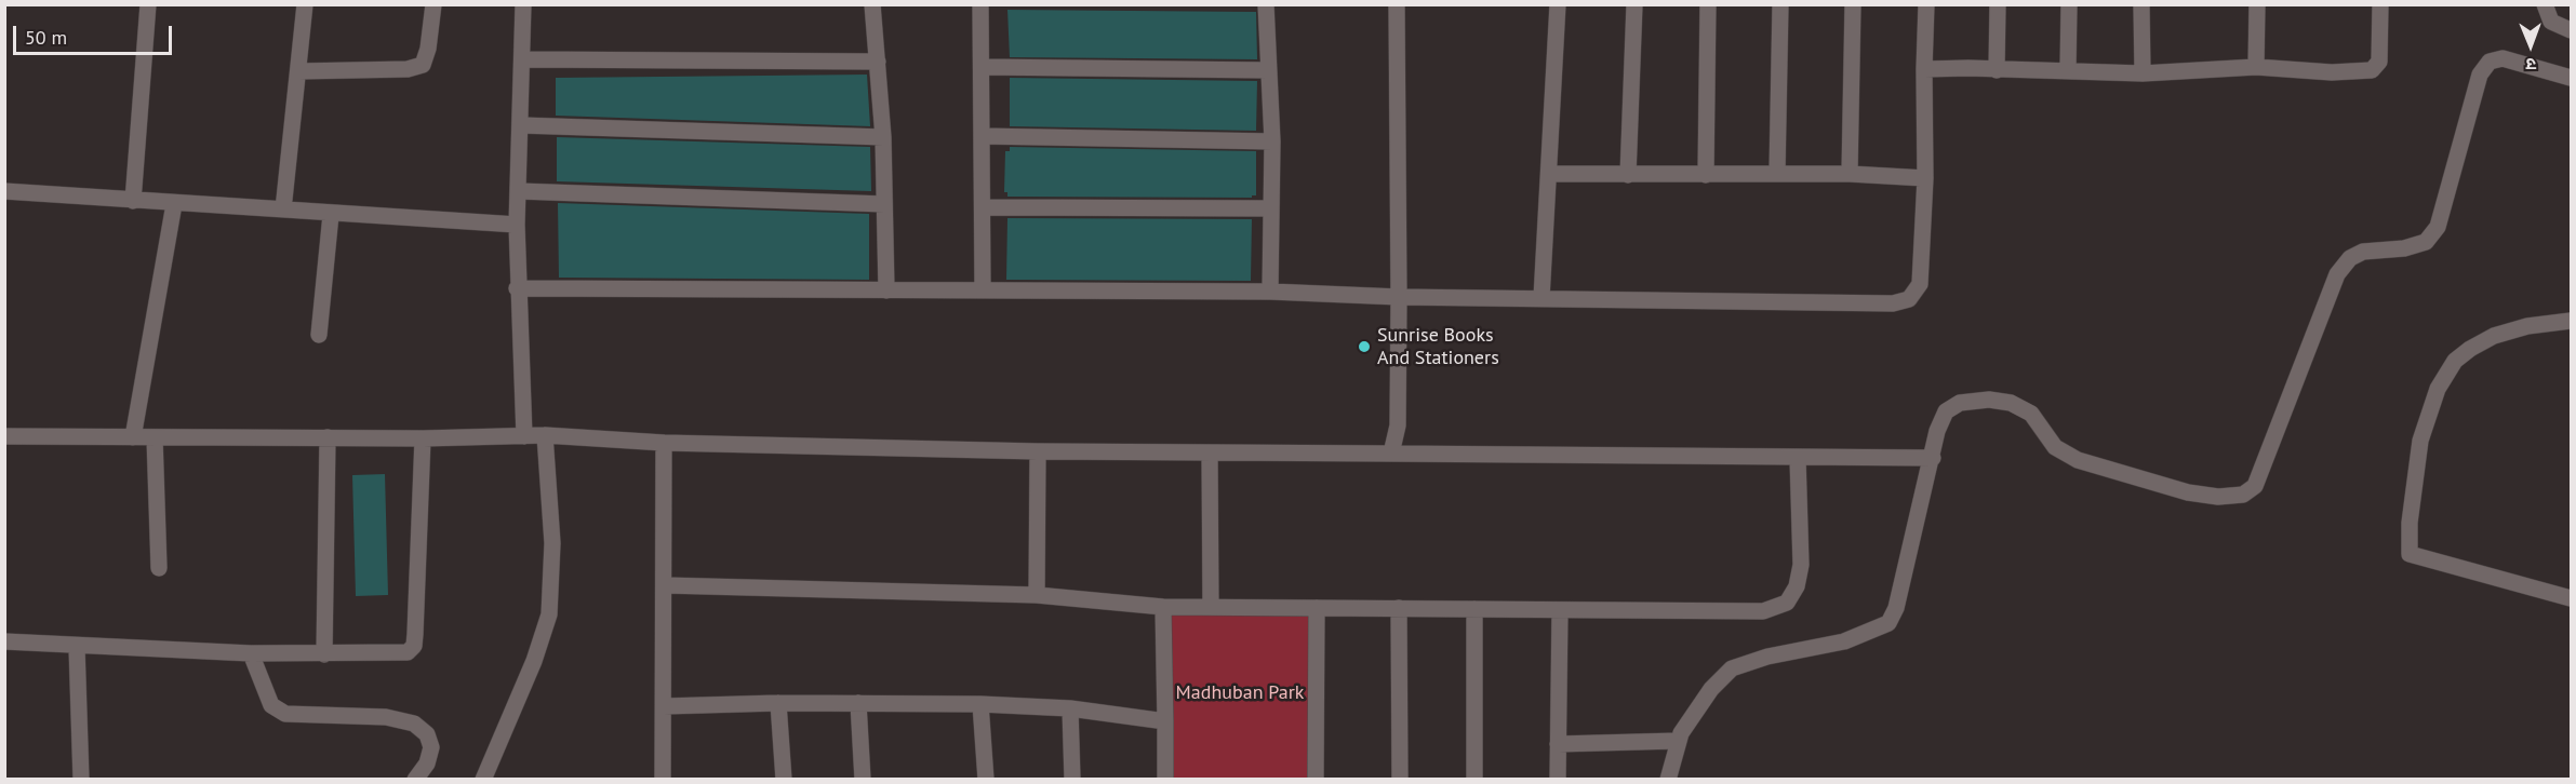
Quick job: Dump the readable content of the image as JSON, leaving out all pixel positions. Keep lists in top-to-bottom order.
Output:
{
  "parks": ["Madhuban Park"],
  "places": ["Sunrise Books And Stationers"],
  "scale_bar": "50 m",
  "north": "bottom"
}
